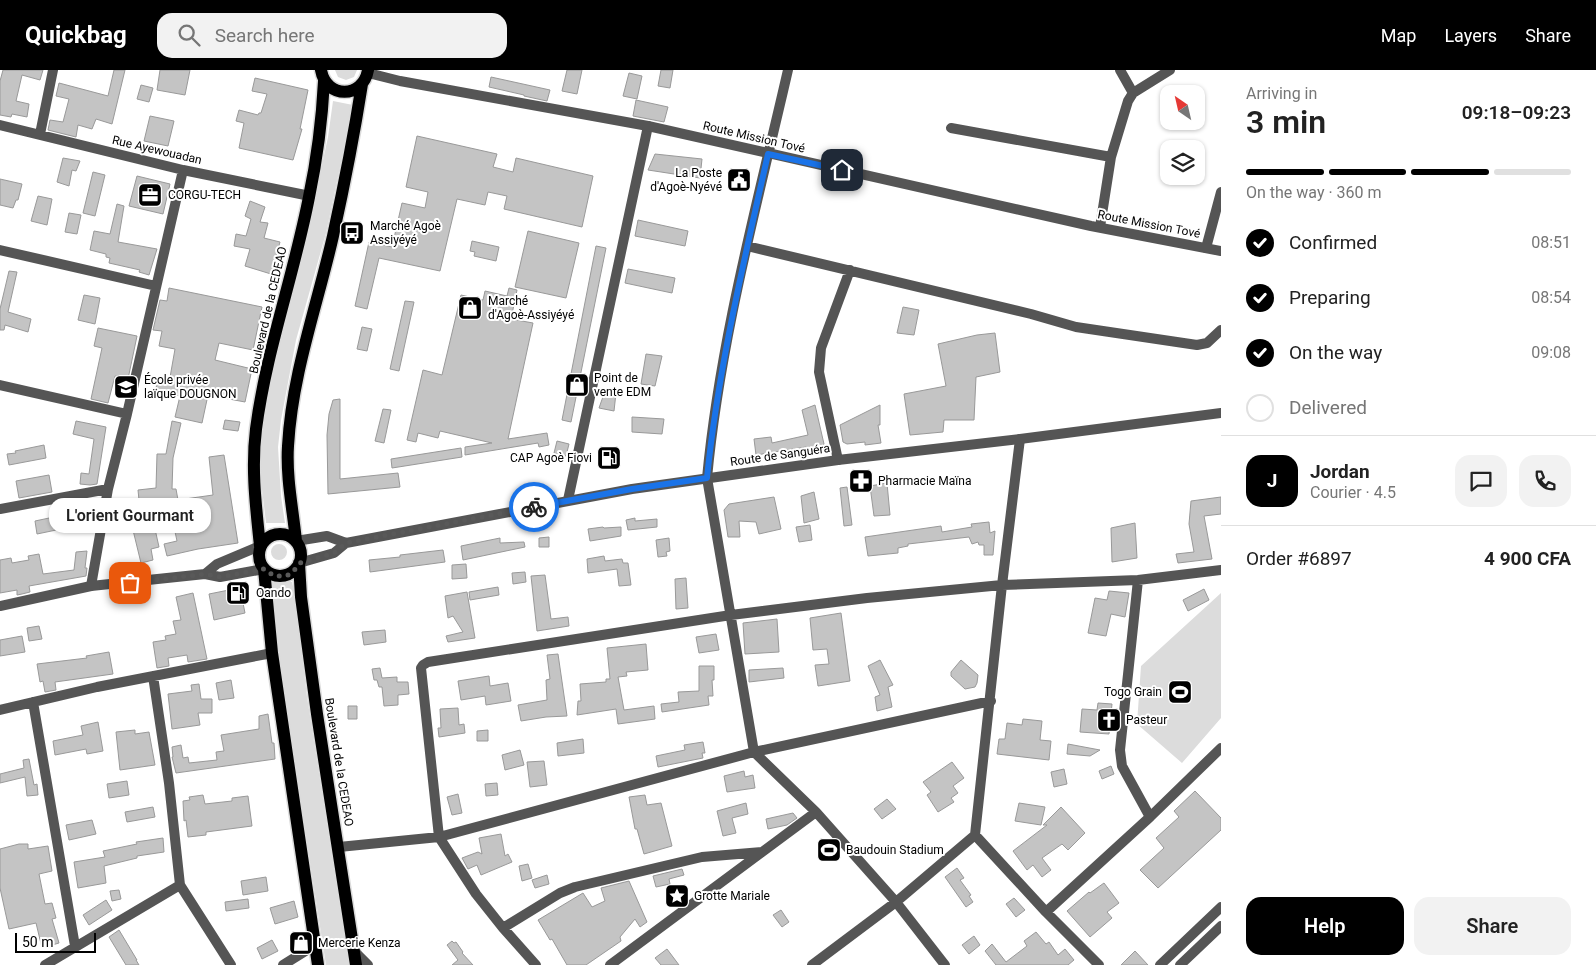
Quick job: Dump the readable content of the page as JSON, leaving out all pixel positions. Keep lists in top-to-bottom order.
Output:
{
  "streets": {
    "main road": ["Boulevard de la CEDEAO"],
    "street": ["Route Mission Tové", "Rue Ayewouadan", "Route de Sanguéra"]
  },
  "crossings": [
    ["Rue Ayewouadan", "Boulevard de la CEDEAO"],
    ["Boulevard de la CEDEAO", "Route de Sanguéra"]
  ],
  "places": {
    "public building": ["La Poste d'Agoè-Nyévé"],
    "office": ["CORGU-TECH"],
    "bus stop": ["Marché Agoè Assiyéyé"],
    "shop": ["Marché d'Agoè-Assiyéyé", "Point de vente EDM", "Mercerie Kenza"],
    "school or university": ["École privée laïque DOUGNON"],
    "fuel station": ["CAP Agoè Fiovi", "Oando"],
    "pharmacy": ["Pharmacie Maïna"],
    "other": ["L'orient Gourmant"],
    "sports": ["Togo Grain", "Baudouin Stadium"],
    "church": ["Pasteur"],
    "place": ["Grotte Mariale"]
  },
  "scale_bar": "50 m",
  "north": "top left",
  "page": {
    "header": "Quickbag",
    "search": "Search here",
    "nav": ["Map", "Layers", "Share"],
    "heading": ["3 min", "Arriving in", "09:18–09:23"],
    "panel": [
      "Jordan",
      "Courier · 4.5",
      "Order #6897",
      "4 900 CFA"
    ],
    "bar": "On the way · 360 m",
    "list": [
      ["Confirmed", "08:51"],
      ["Preparing", "08:54"],
      ["On the way", "09:08"],
      "Delivered"
    ],
    "round": "J",
    "bubble": "L'orient Gourmant",
    "buttons": ["Help", "Share"],
    "scale": "50 m"
  }
}
